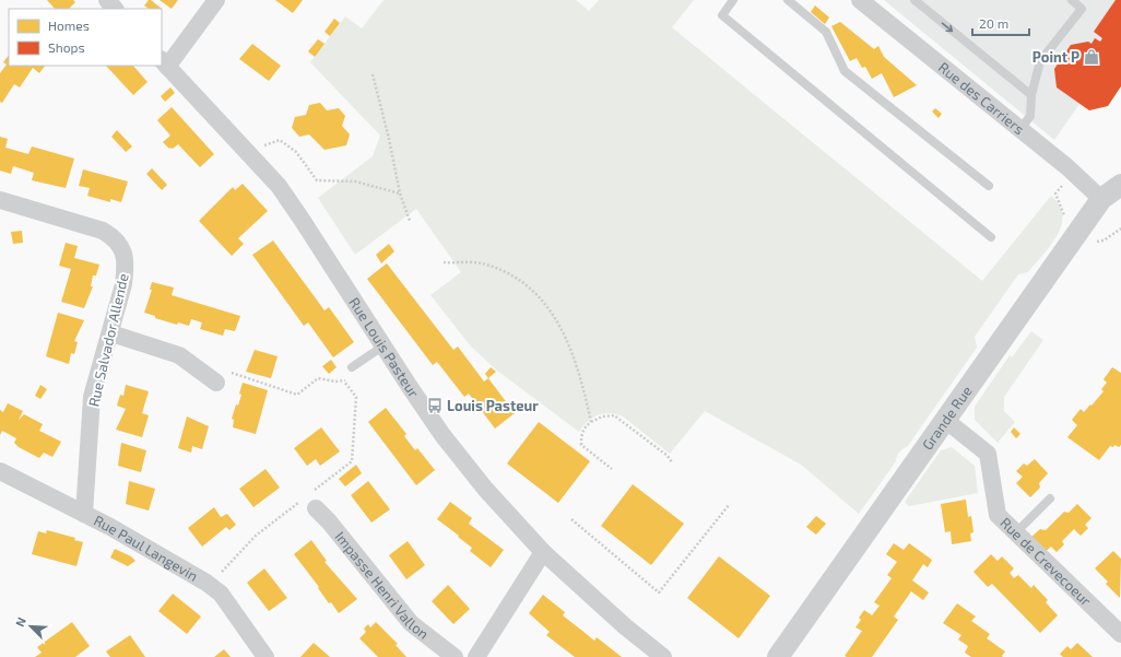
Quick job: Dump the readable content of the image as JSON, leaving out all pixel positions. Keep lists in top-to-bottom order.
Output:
{
  "streets": {
    "street": [
      "Rue des Carriers",
      "Rue Salvador Allende",
      "Rue Louis Pasteur",
      "Grande Rue",
      "Rue Paul Langevin",
      "Rue de Crevecoeur",
      "Impasse Henri Vallon"
    ]
  },
  "crossings": [
    ["Rue des Carriers", "Grande Rue"],
    ["Rue Salvador Allende", "Rue Paul Langevin"],
    ["Grande Rue", "Rue de Crevecoeur"]
  ],
  "places": {
    "shop": ["Point P"],
    "bus stop": ["Louis Pasteur"]
  },
  "legend": ["Homes", "Shops"],
  "scale_bar": "20 m",
  "north": "top left"
}
